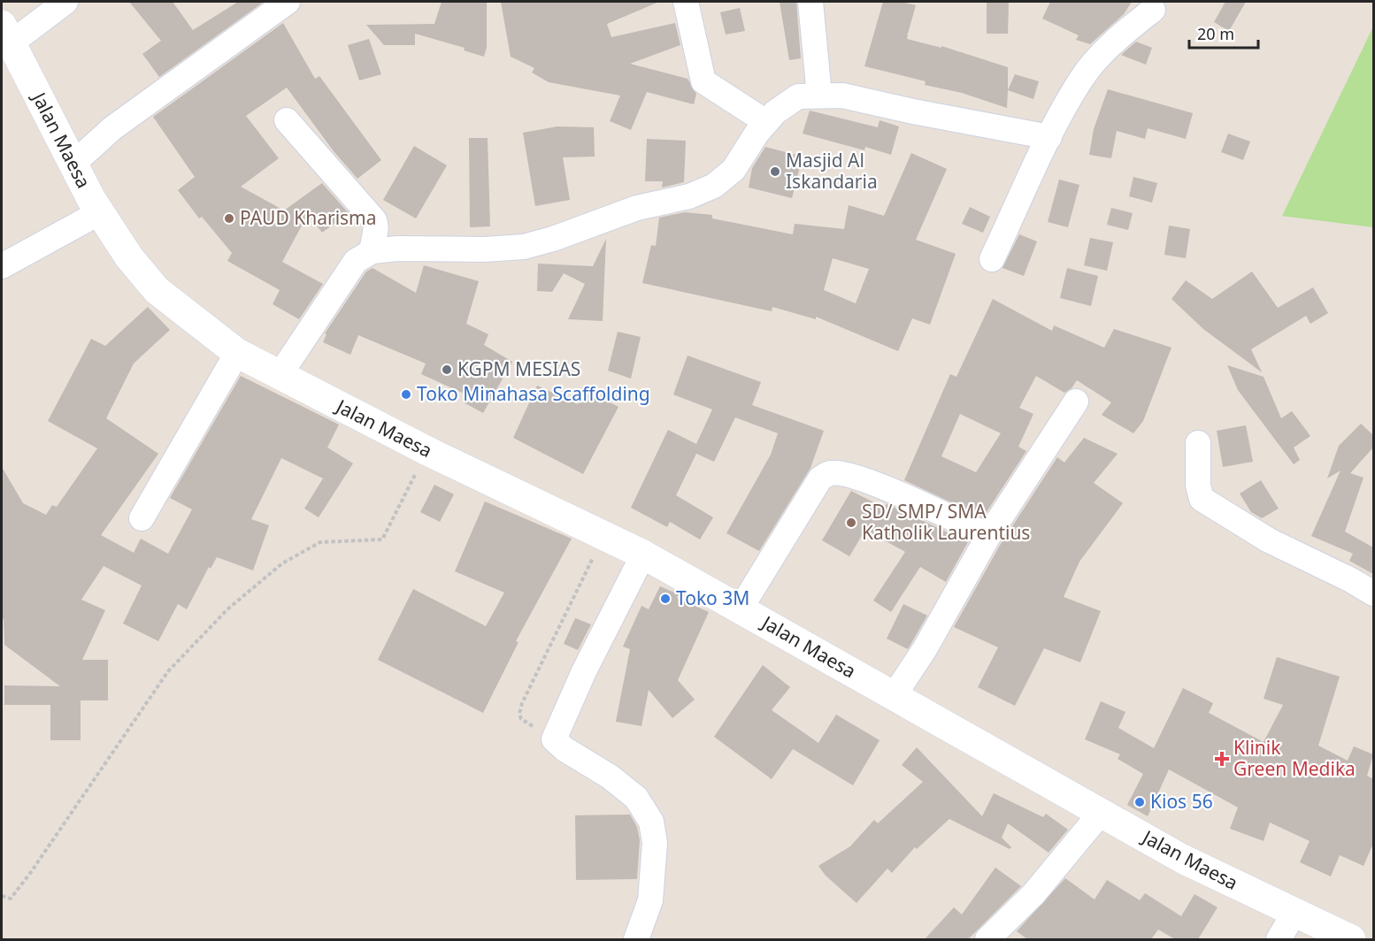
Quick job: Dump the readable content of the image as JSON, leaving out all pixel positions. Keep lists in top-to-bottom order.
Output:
{
  "streets": {
    "street": ["Jalan Maesa"]
  },
  "places": {
    "other": [
      "Masjid Al Iskandaria",
      "PAUD Kharisma",
      "KGPM MESIAS",
      "Toko Minahasa Scaffolding",
      "SD/ SMP/ SMA Katholik Laurentius",
      "Toko 3M",
      "Kios 56"
    ],
    "health": ["Klinik Green Medika"]
  },
  "scale_bar": "20 m"
}
